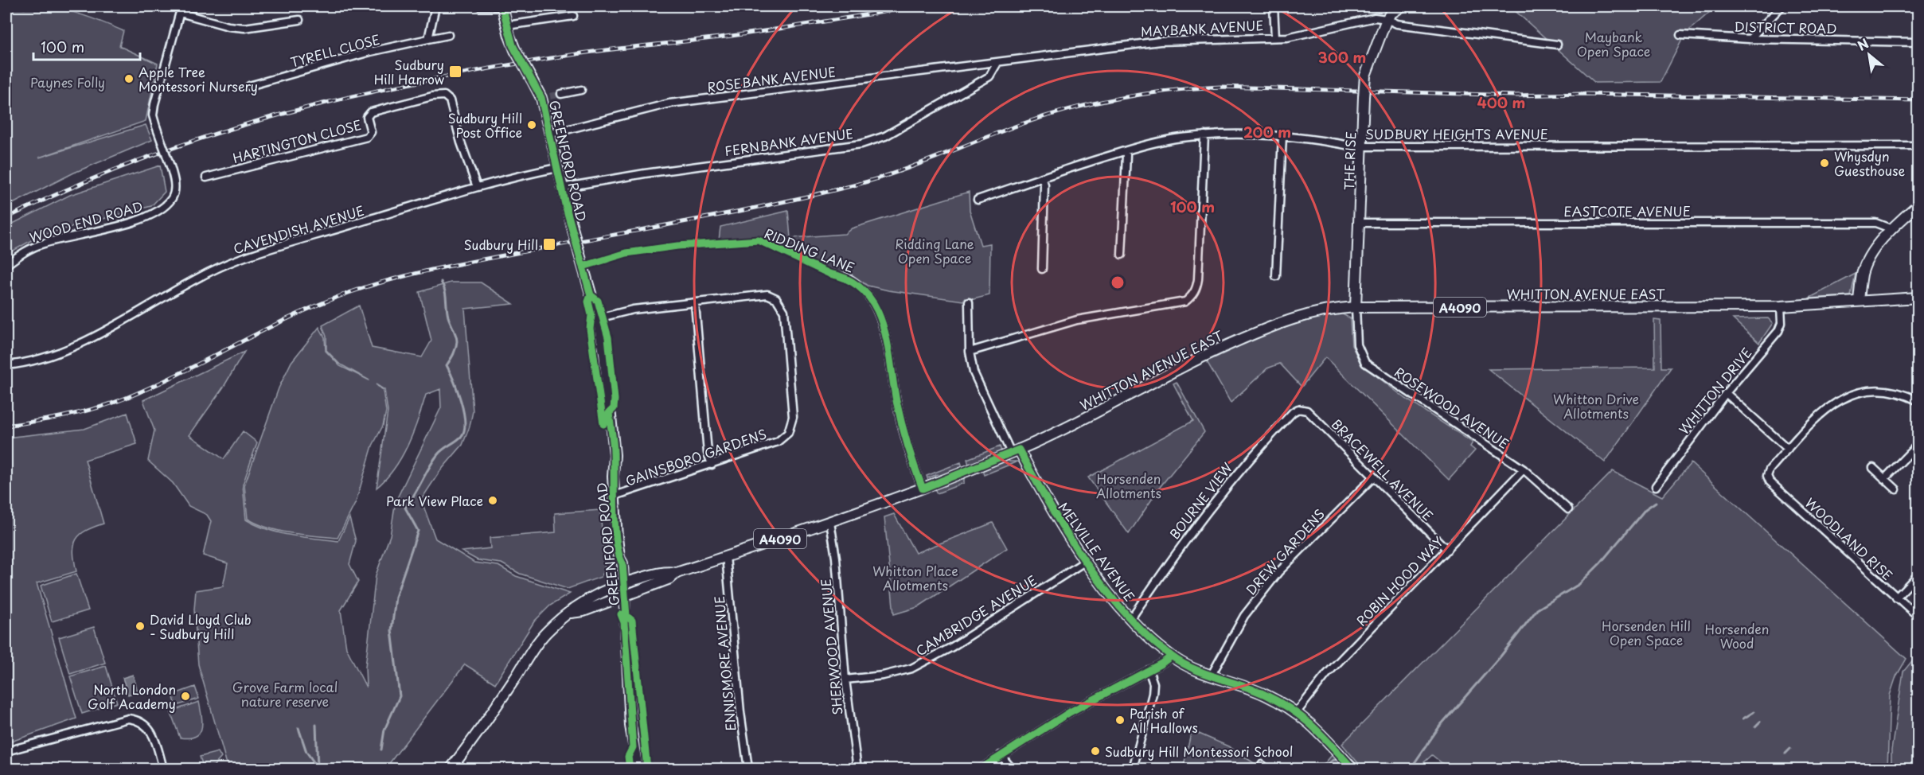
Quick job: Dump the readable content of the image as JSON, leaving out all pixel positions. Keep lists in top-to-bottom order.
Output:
{
  "streets": {
    "main road": [
      "GREENFORD ROAD",
      "THE RISE",
      "WHITTON AVENUE EAST",
      "A4090",
      "MELVILLE AVENUE"
    ],
    "street": [
      "DISTRICT ROAD",
      "MAYBANK AVENUE",
      "TYRELL CLOSE",
      "ROSEBANK AVENUE",
      "SUDBURY HEIGHTS AVENUE",
      "HARTINGTON CLOSE",
      "FERNBANK AVENUE",
      "EASTCOTE AVENUE",
      "WOOD END ROAD",
      "CAVENDISH AVENUE",
      "RIDDING LANE",
      "WHITTON DRIVE",
      "ROSEWOOD AVENUE",
      "GAINSBORO GARDENS",
      "BRACEWELL AVENUE",
      "BOURNE VIEW",
      "WOODLAND RISE",
      "DREW GARDENS",
      "ROBIN HOOD WAY",
      "CAMBRIDGE AVENUE",
      "SHERWOOD AVENUE",
      "ENNISMORE AVENUE"
    ]
  },
  "crossings": [
    ["MAYBANK AVENUE", "ROSEBANK AVENUE"],
    ["MAYBANK AVENUE", "FERNBANK AVENUE"],
    ["MAYBANK AVENUE", "THE RISE"],
    ["ROSEBANK AVENUE", "FERNBANK AVENUE"],
    ["ROSEBANK AVENUE", "GREENFORD ROAD"],
    ["SUDBURY HEIGHTS AVENUE", "THE RISE"],
    ["HARTINGTON CLOSE", "CAVENDISH AVENUE"],
    ["FERNBANK AVENUE", "GREENFORD ROAD"],
    ["GREENFORD ROAD", "CAVENDISH AVENUE"],
    ["GREENFORD ROAD", "WHITTON AVENUE EAST"],
    ["GREENFORD ROAD", "A4090"],
    ["GREENFORD ROAD", "GAINSBORO GARDENS"],
    ["THE RISE", "EASTCOTE AVENUE"],
    ["THE RISE", "WHITTON AVENUE EAST"],
    ["THE RISE", "ROSEWOOD AVENUE"],
    ["RIDDING LANE", "WHITTON AVENUE EAST"],
    ["WHITTON AVENUE EAST", "A4090"],
    ["WHITTON AVENUE EAST", "WHITTON DRIVE"],
    ["WHITTON AVENUE EAST", "ROSEWOOD AVENUE"],
    ["WHITTON AVENUE EAST", "MELVILLE AVENUE"],
    ["WHITTON AVENUE EAST", "SHERWOOD AVENUE"],
    ["WHITTON AVENUE EAST", "ENNISMORE AVENUE"],
    ["ROSEWOOD AVENUE", "ROBIN HOOD WAY"],
    ["BRACEWELL AVENUE", "BOURNE VIEW"],
    ["BRACEWELL AVENUE", "DREW GARDENS"],
    ["BRACEWELL AVENUE", "ROBIN HOOD WAY"],
    ["BOURNE VIEW", "MELVILLE AVENUE"],
    ["MELVILLE AVENUE", "DREW GARDENS"],
    ["MELVILLE AVENUE", "ROBIN HOOD WAY"],
    ["MELVILLE AVENUE", "CAMBRIDGE AVENUE"],
    ["CAMBRIDGE AVENUE", "SHERWOOD AVENUE"]
  ],
  "parks": [
    "Maybank Open Space",
    "Paynes Folly",
    "Ridding Lane Open Space",
    "Whitton Drive Allotments",
    "Horsenden Allotments",
    "Whitton Place Allotments",
    "Horsenden Hill Open Space",
    "Horsenden Wood",
    "Grove Farm local nature reserve"
  ],
  "places": {
    "transit": ["Sudbury Hill Harrow", "Sudbury Hill"],
    "other": [
      "Apple Tree Montessori Nursery",
      "Sudbury Hill Post Office",
      "Whysdyn Guesthouse",
      "Park View Place",
      "David Lloyd Club - Sudbury Hill",
      "North London Golf Academy",
      "Parish of All Hallows",
      "Sudbury Hill Montessori School"
    ]
  },
  "scale_bar": "100 m",
  "north": "top left",
  "rings": [
    "300 m",
    "400 m",
    "200 m",
    "100 m"
  ]
}
